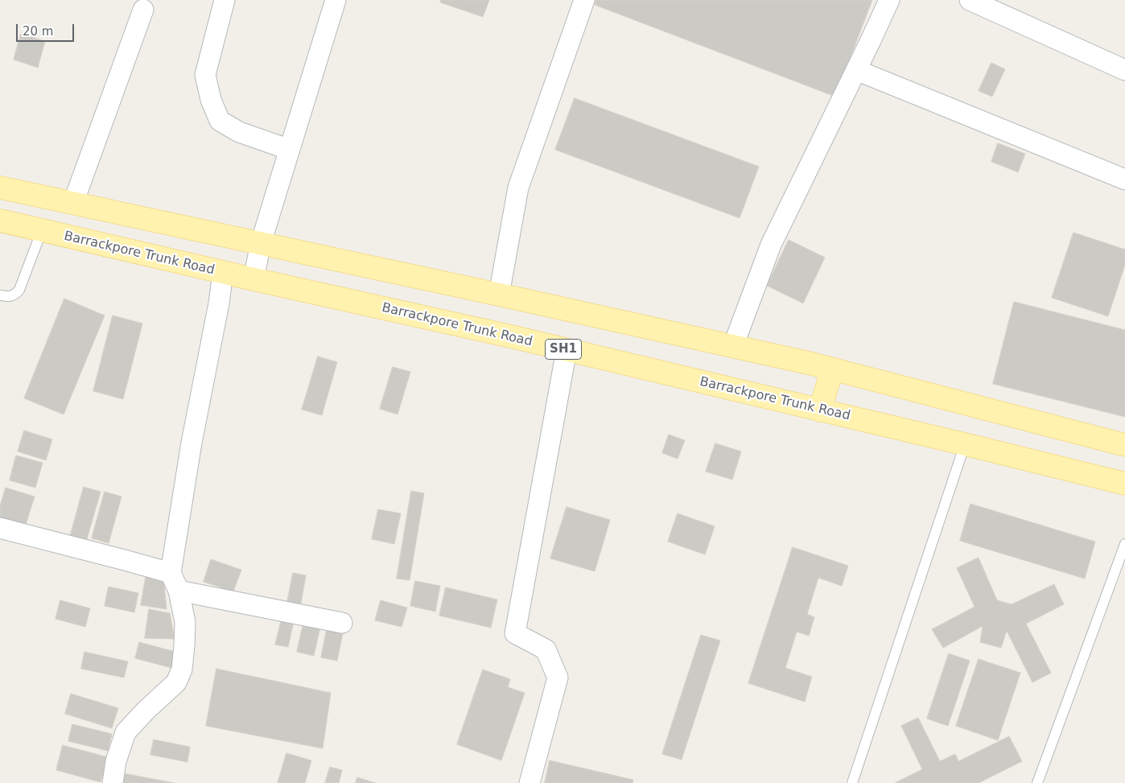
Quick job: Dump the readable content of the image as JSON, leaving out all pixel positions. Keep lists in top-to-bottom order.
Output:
{
  "streets": {
    "main road": ["Barrackpore Trunk Road", "SH1"]
  },
  "scale_bar": "20 m"
}
